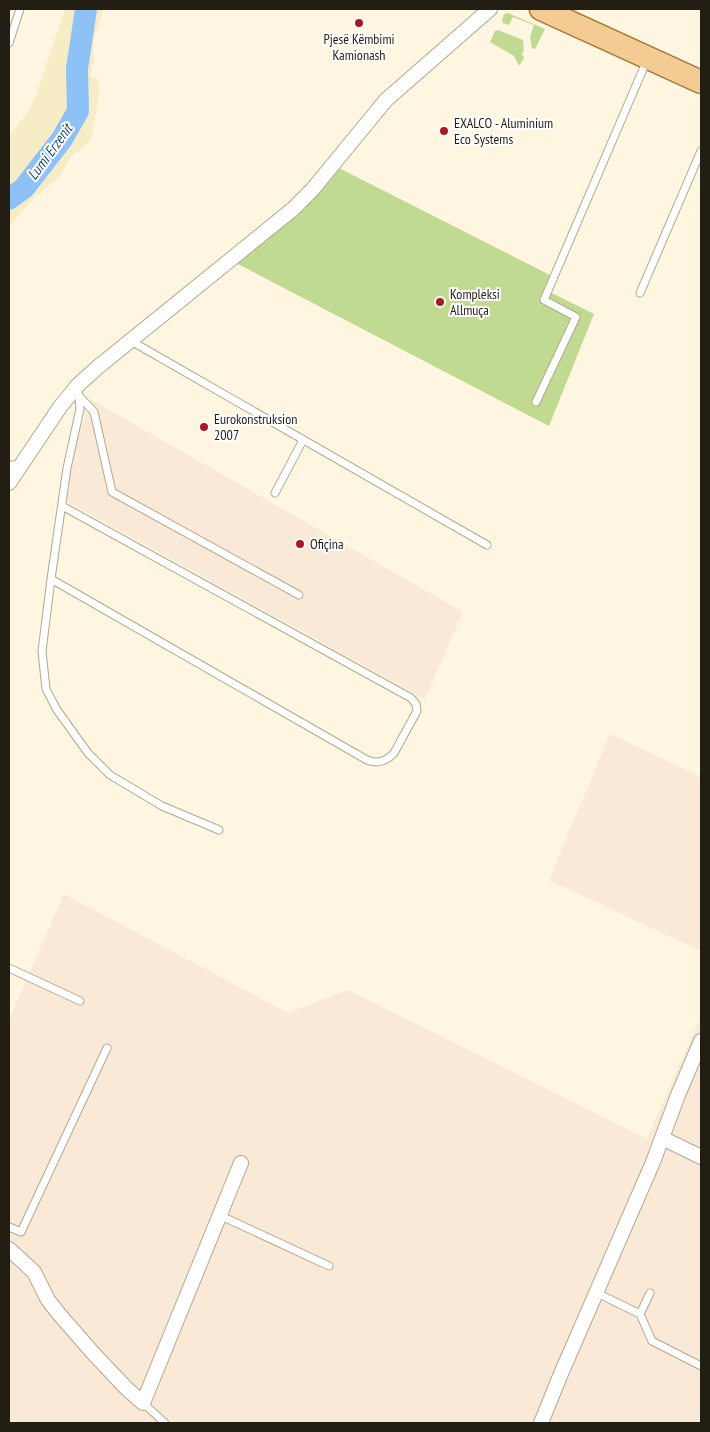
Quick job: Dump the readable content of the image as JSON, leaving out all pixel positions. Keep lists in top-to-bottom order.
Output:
{
  "water": ["Lumi Erzenit"],
  "places": [
    "Pjesë Këmbimi Kamionash",
    "EXALCO - Aluminium Eco Systems",
    "Kompleksi Allmuça",
    "Eurokonstruksion 2007",
    "Ofiçina"
  ]
}
